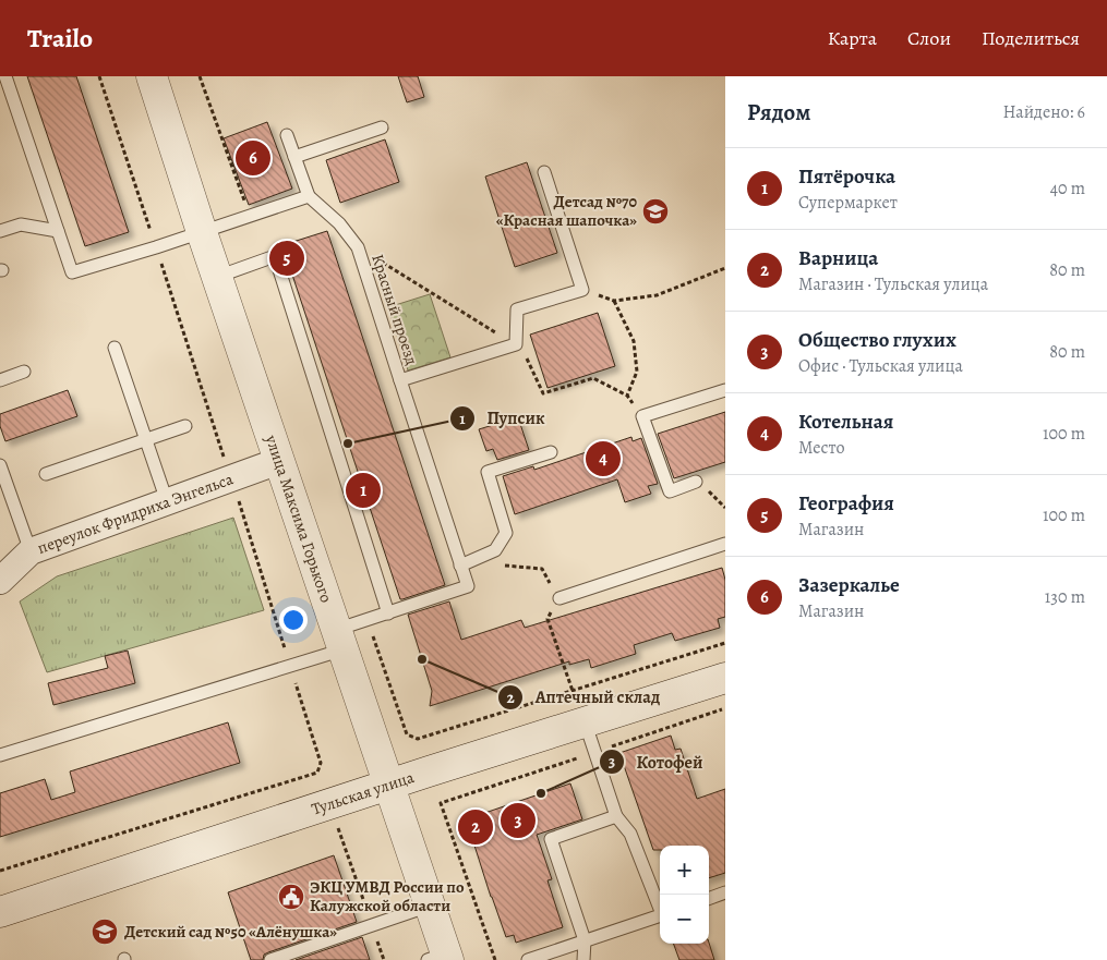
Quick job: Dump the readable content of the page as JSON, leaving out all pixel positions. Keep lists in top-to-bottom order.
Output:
{
  "streets": {
    "street": ["переулок Фридриха Энгельса", "улица Максима Горького", "Тульская улица"],
    "lane": ["Красный проезд"]
  },
  "crossings": [
    ["переулок Фридриха Энгельса", "улица Максима Горького"],
    ["улица Максима Горького", "Тульская улица"]
  ],
  "places": {
    "school or university": ["Детсад №70 «Красная шапочка»", "Детский сад №50 «Алёнушка»"],
    "other": ["Пупсик", "Аптечный склад", "Котофей"],
    "public building": ["ЭКЦ УМВД России по Калужской области"]
  },
  "page": {
    "header": "Trailo",
    "nav": ["Карта", "Слои", "Поделиться"],
    "heading": ["Рядом", "Найдено: 6"],
    "pins": [
      "6",
      "5",
      "4",
      "1",
      "3",
      "2"
    ],
    "list": [
      {
        "mark": "1",
        "name": "Пятёрочка",
        "note": "Супермаркет",
        "value": "40 m"
      },
      {
        "mark": "2",
        "name": "Варница",
        "note": "Магазин · Тульская улица",
        "value": "80 m"
      },
      {
        "mark": "3",
        "name": "Общество глухих",
        "note": "Офис · Тульская улица",
        "value": "80 m"
      },
      {
        "mark": "4",
        "name": "Котельная",
        "note": "Место",
        "value": "100 m"
      },
      {
        "mark": "5",
        "name": "География",
        "note": "Магазин",
        "value": "100 m"
      },
      {
        "mark": "6",
        "name": "Зазеркалье",
        "note": "Магазин",
        "value": "130 m"
      }
    ],
    "map_buttons": ["+", "−"]
  }
}
